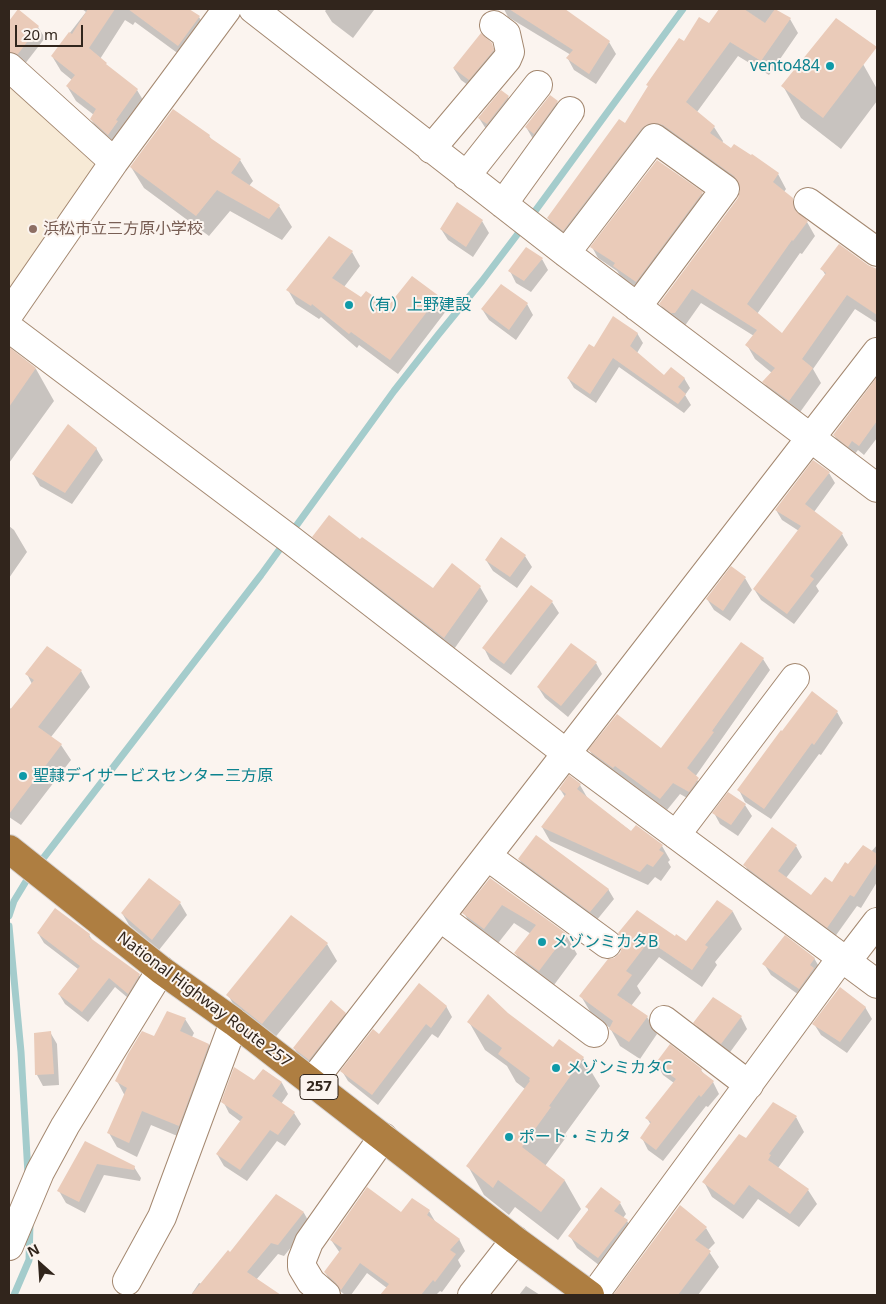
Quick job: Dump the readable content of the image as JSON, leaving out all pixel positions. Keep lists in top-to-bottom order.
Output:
{
  "streets": {
    "highway": ["National Highway Route 257", "257"]
  },
  "places": [
    "vento484",
    "浜松市立三方原小学校",
    "（有）上野建設",
    "聖隷デイサービスセンター三方原",
    "メゾンミカタB",
    "メゾンミカタC",
    "ポート・ミカタ"
  ],
  "scale_bar": "20 m",
  "north": "top left"
}
